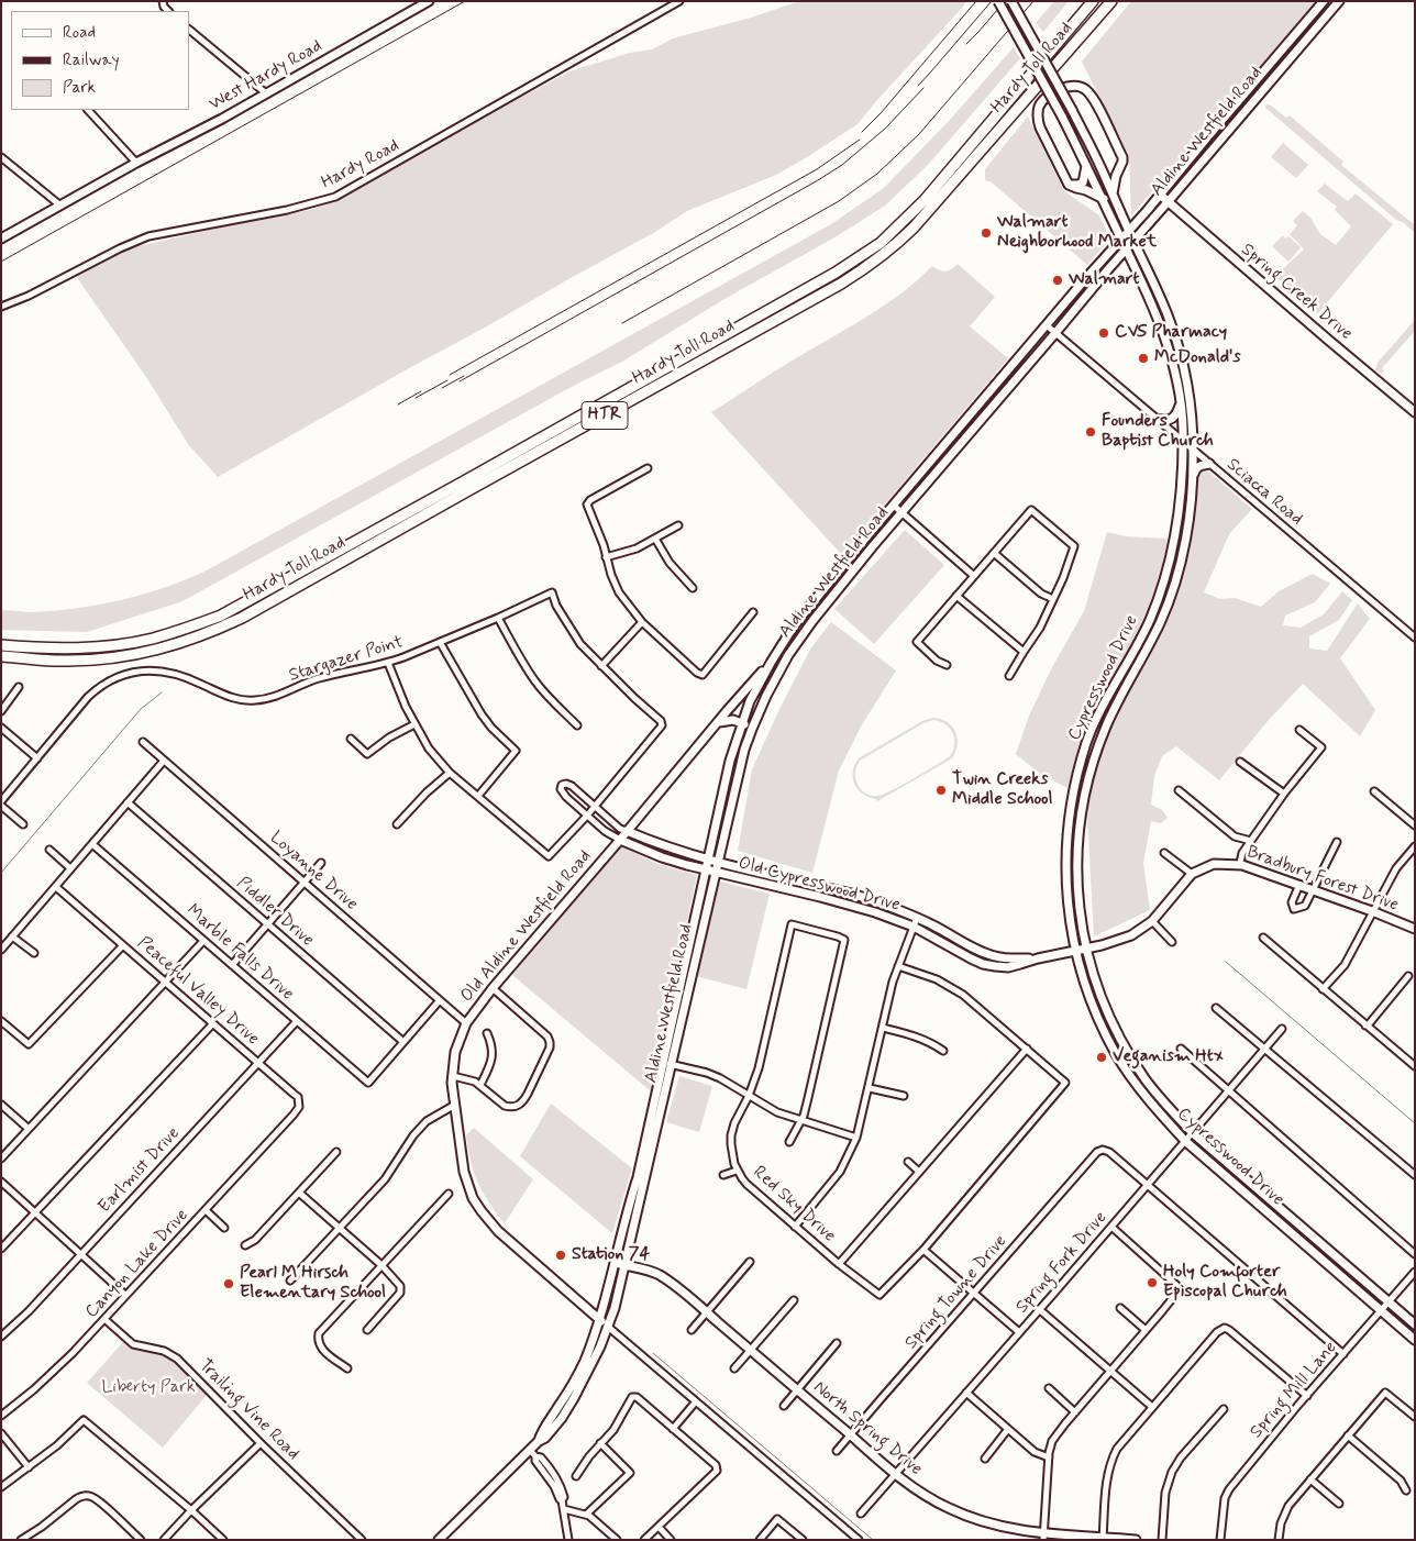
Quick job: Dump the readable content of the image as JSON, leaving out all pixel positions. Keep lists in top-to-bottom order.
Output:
{
  "streets": {
    "highway": ["Hardy Toll Road", "HTR"],
    "main road": [
      "West Hardy Road",
      "Aldine Westfield Road",
      "Spring Creek Drive",
      "Cypresswood Drive",
      "Bradbury Forest Drive",
      "Old Cypresswood Drive",
      "Old Aldine Westfield Road",
      "North Spring Drive"
    ],
    "street": [
      "Hardy Road",
      "Sciacca Road",
      "Stargazer Point",
      "Loyanne Drive",
      "Piddler Drive",
      "Marble Falls Drive",
      "Peaceful Valley Drive",
      "Earlmist Drive",
      "Red Sky Drive",
      "Spring Fork Drive",
      "Canyon Lake Drive",
      "Spring Towne Drive",
      "Spring Mill Lane",
      "Trailing Vine Road"
    ]
  },
  "crossings": [
    ["Aldine Westfield Road", "Spring Creek Drive"],
    ["Aldine Westfield Road", "Sciacca Road"],
    ["Aldine Westfield Road", "Cypresswood Drive"],
    ["Aldine Westfield Road", "Old Cypresswood Drive"],
    ["Aldine Westfield Road", "Old Aldine Westfield Road"],
    ["Aldine Westfield Road", "North Spring Drive"],
    ["Sciacca Road", "Cypresswood Drive"],
    ["Cypresswood Drive", "Bradbury Forest Drive"],
    ["Cypresswood Drive", "Old Cypresswood Drive"],
    ["Cypresswood Drive", "Spring Fork Drive"],
    ["Cypresswood Drive", "Spring Mill Lane"],
    ["Loyanne Drive", "Old Aldine Westfield Road"],
    ["Bradbury Forest Drive", "Old Cypresswood Drive"],
    ["Old Cypresswood Drive", "Old Aldine Westfield Road"],
    ["Piddler Drive", "Marble Falls Drive"],
    ["Marble Falls Drive", "Earlmist Drive"],
    ["Peaceful Valley Drive", "Earlmist Drive"],
    ["Peaceful Valley Drive", "Canyon Lake Drive"],
    ["Spring Fork Drive", "Spring Towne Drive"],
    ["Spring Fork Drive", "North Spring Drive"],
    ["Canyon Lake Drive", "Trailing Vine Road"],
    ["Spring Towne Drive", "North Spring Drive"]
  ],
  "parks": ["Liberty Park"],
  "places": [
    "Walmart Neighborhood Market",
    "Walmart",
    "CVS Pharmacy",
    "McDonald's",
    "Founders Baptist Church",
    "Twin Creeks Middle School",
    "Veganism Htx",
    "Station 74",
    "Holy Comforter Episcopal Church",
    "Pearl M Hirsch Elementary School"
  ],
  "legend": ["Road", "Railway", "Park"]
}
